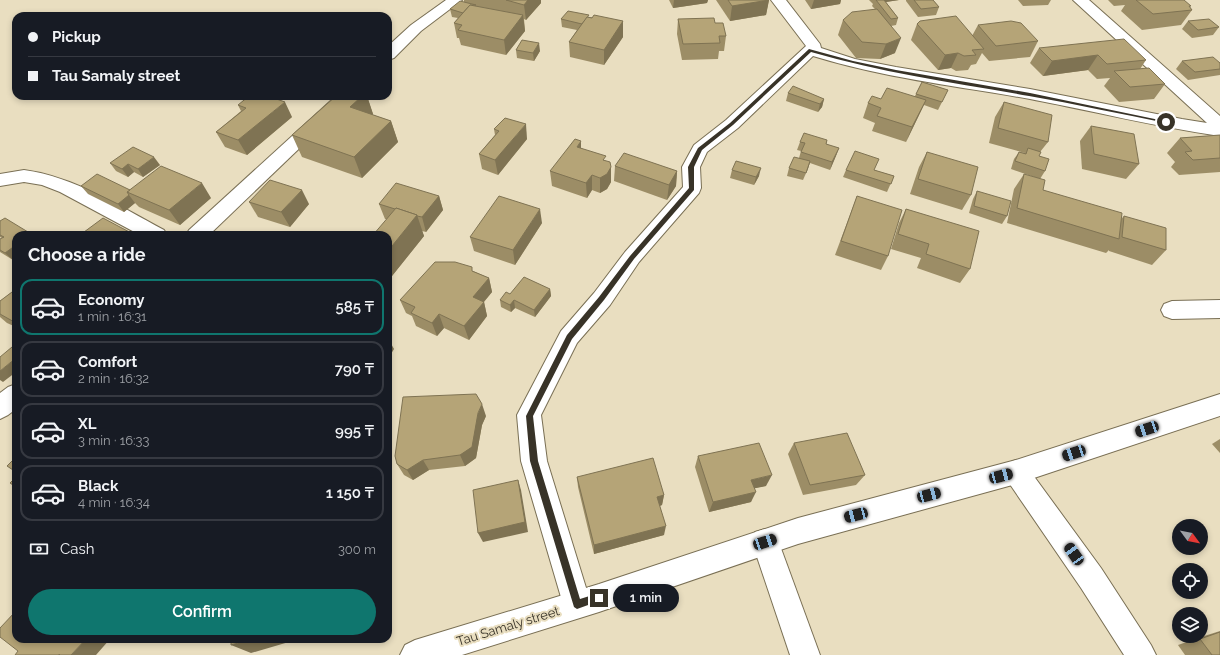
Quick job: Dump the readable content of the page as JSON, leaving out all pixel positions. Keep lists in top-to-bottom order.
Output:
{
  "streets": {
    "street": ["Tau Samaly street"]
  },
  "north": "bottom right",
  "page": {
    "banner": ["Pickup", "Tau Samaly street"],
    "heading": "Choose a ride",
    "list": [
      {
        "name": "Economy",
        "note": "1 min · 16:31",
        "value": "585 ₸"
      },
      {
        "name": "Comfort",
        "note": "2 min · 16:32",
        "value": "790 ₸"
      },
      {
        "name": "XL",
        "note": "3 min · 16:33",
        "value": "995 ₸"
      },
      {
        "name": "Black",
        "note": "4 min · 16:34",
        "value": "1 150 ₸"
      }
    ],
    "pay": ["Cash", "300 m"],
    "buttons": "Confirm",
    "bubble": "1 min"
  }
}
